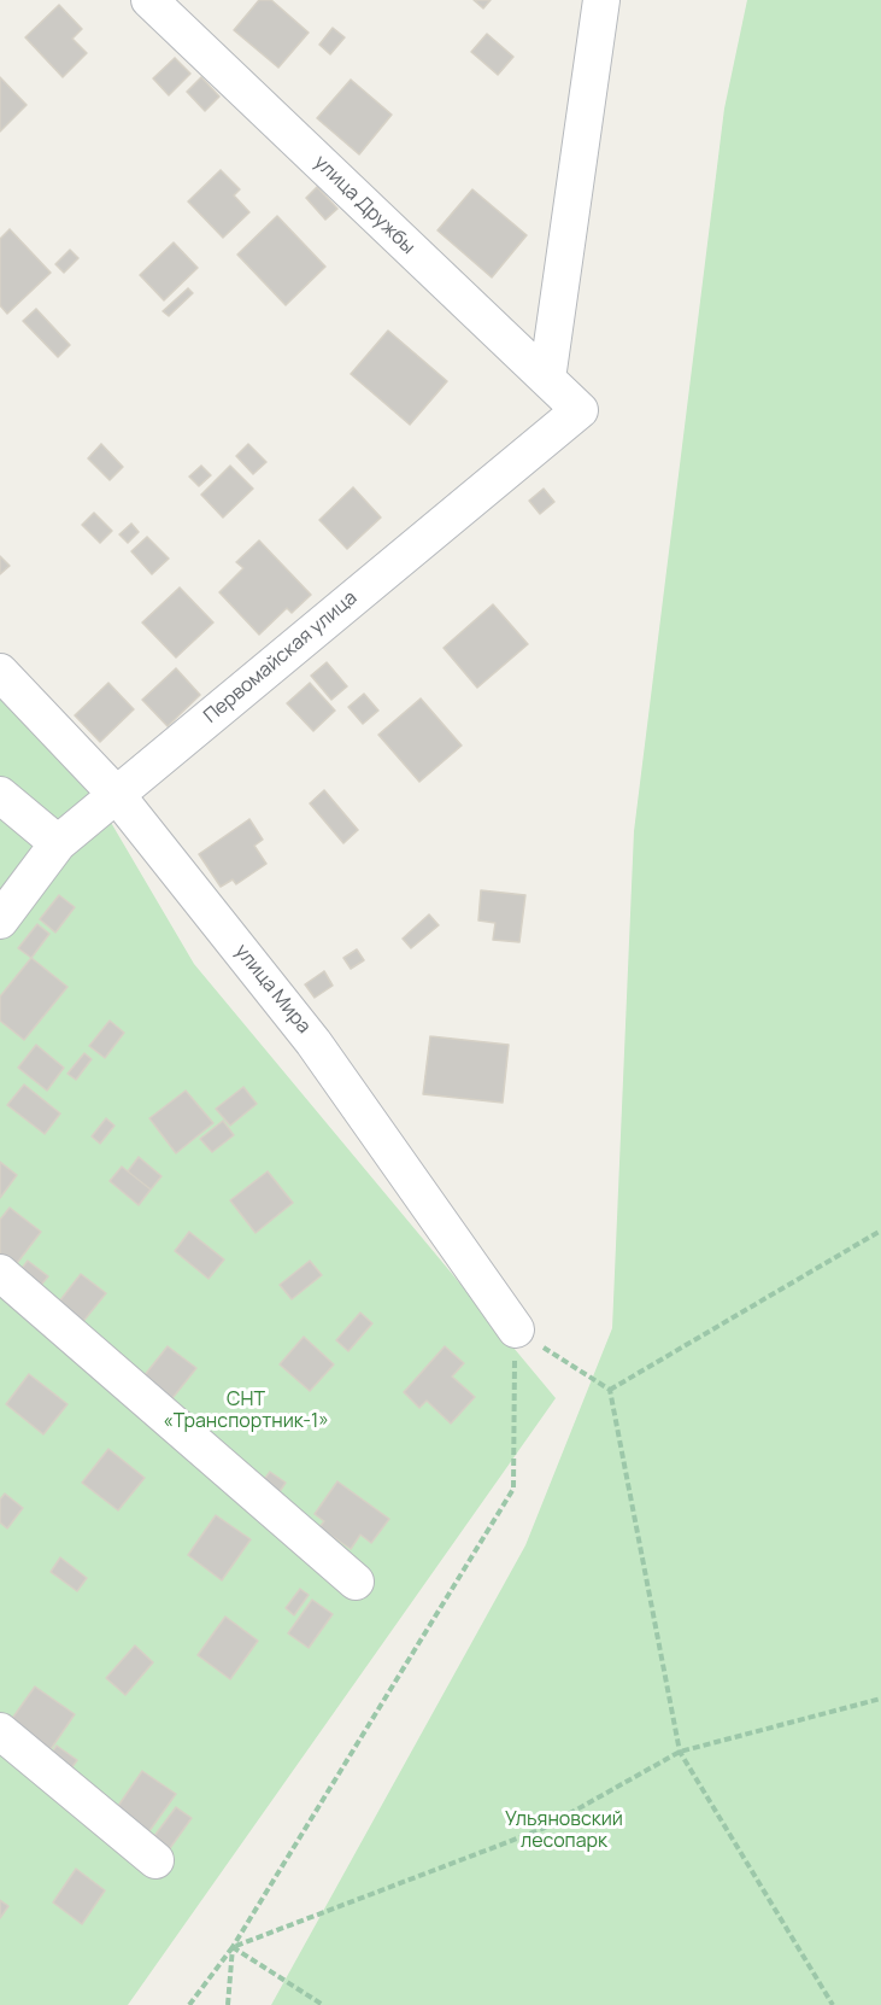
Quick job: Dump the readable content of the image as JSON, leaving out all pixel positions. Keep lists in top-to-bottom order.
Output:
{
  "streets": {
    "street": ["улица Дружбы", "Первомайская улица", "улица Мира"]
  },
  "crossings": [
    ["улица Дружбы", "Первомайская улица"],
    ["Первомайская улица", "улица Мира"]
  ],
  "parks": ["СНТ «Транспортник-1»", "Ульяновский лесопарк"]
}
